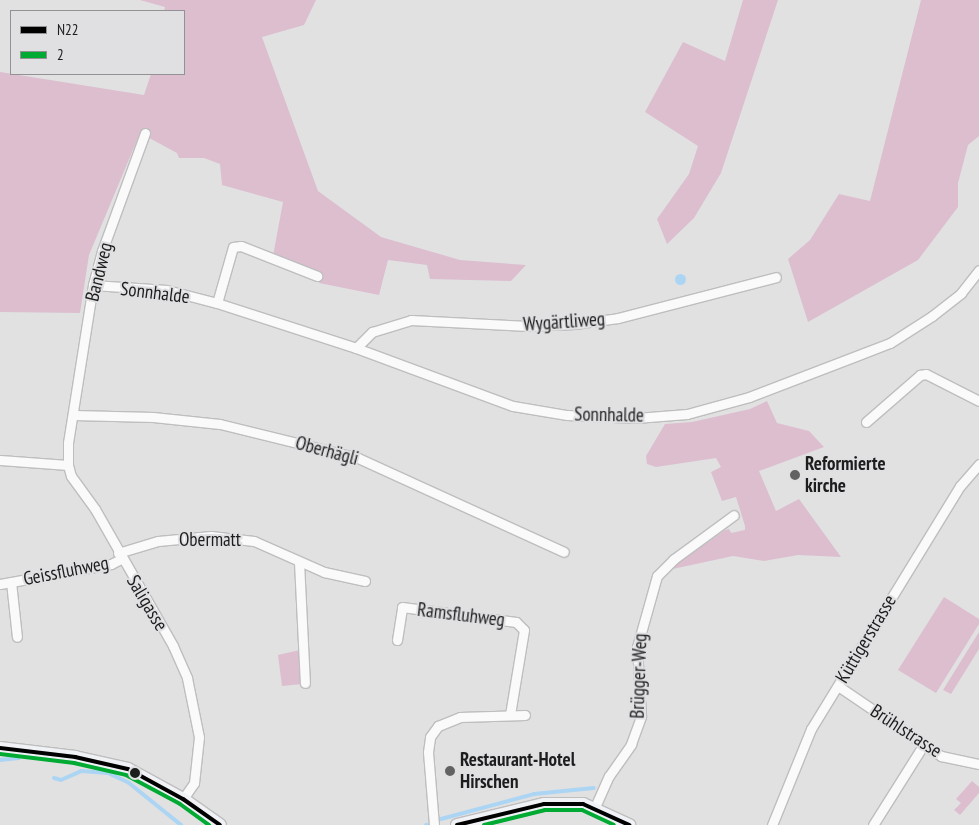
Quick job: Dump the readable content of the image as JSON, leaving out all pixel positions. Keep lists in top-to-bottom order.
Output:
{
  "streets": {
    "street": [
      "Bandweg",
      "Sonnhalde",
      "Wygärtliweg",
      "Oberhägli",
      "Obermatt",
      "Geissfluhweg",
      "Saligasse",
      "Ramsfluhweg",
      "Küttigerstrasse",
      "Brügger-Weg",
      "Brühlstrasse"
    ]
  },
  "crossings": [
    ["Bandweg", "Sonnhalde"],
    ["Bandweg", "Oberhägli"],
    ["Sonnhalde", "Wygärtliweg"],
    ["Obermatt", "Geissfluhweg"],
    ["Obermatt", "Saligasse"],
    ["Geissfluhweg", "Saligasse"],
    ["Küttigerstrasse", "Brühlstrasse"]
  ],
  "places": ["Reformierte kirche", "Restaurant-Hotel Hirschen"],
  "lines": ["transit line N22", "transit line 2"],
  "legend": ["N22", "2"]
}
